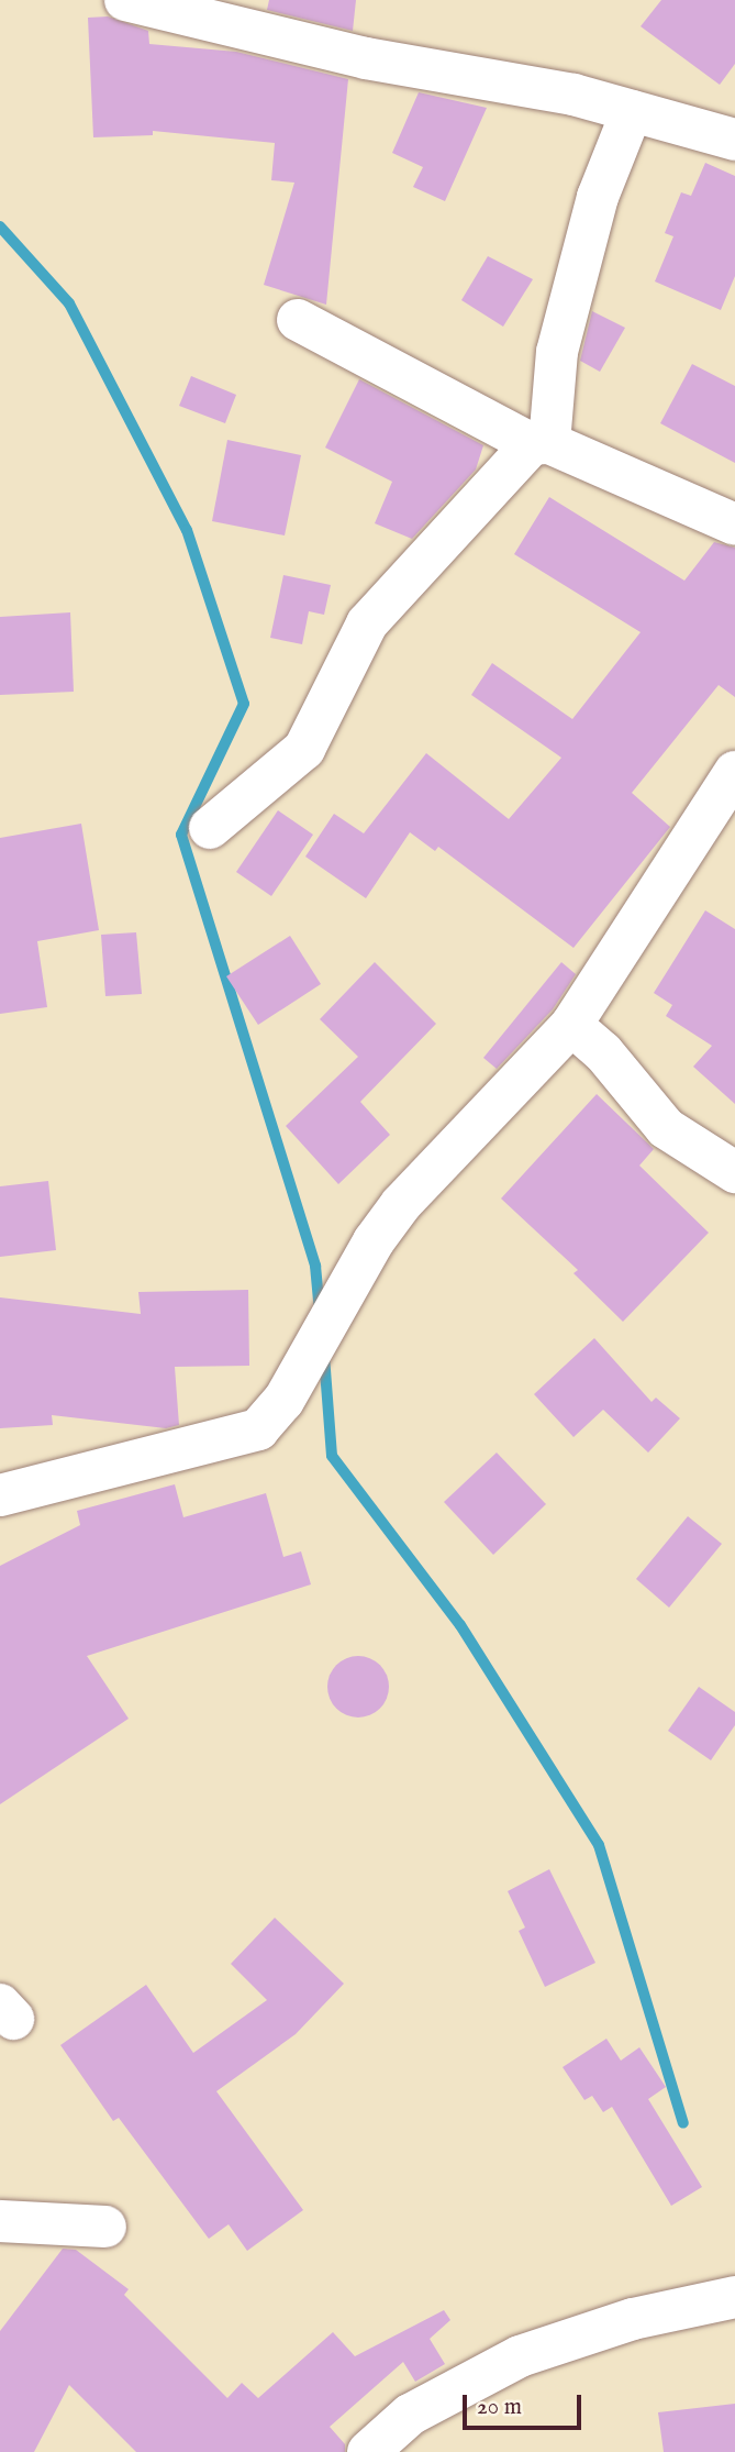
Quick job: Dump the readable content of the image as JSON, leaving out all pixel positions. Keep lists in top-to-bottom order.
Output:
{
  "scale_bar": "20 m"
}
